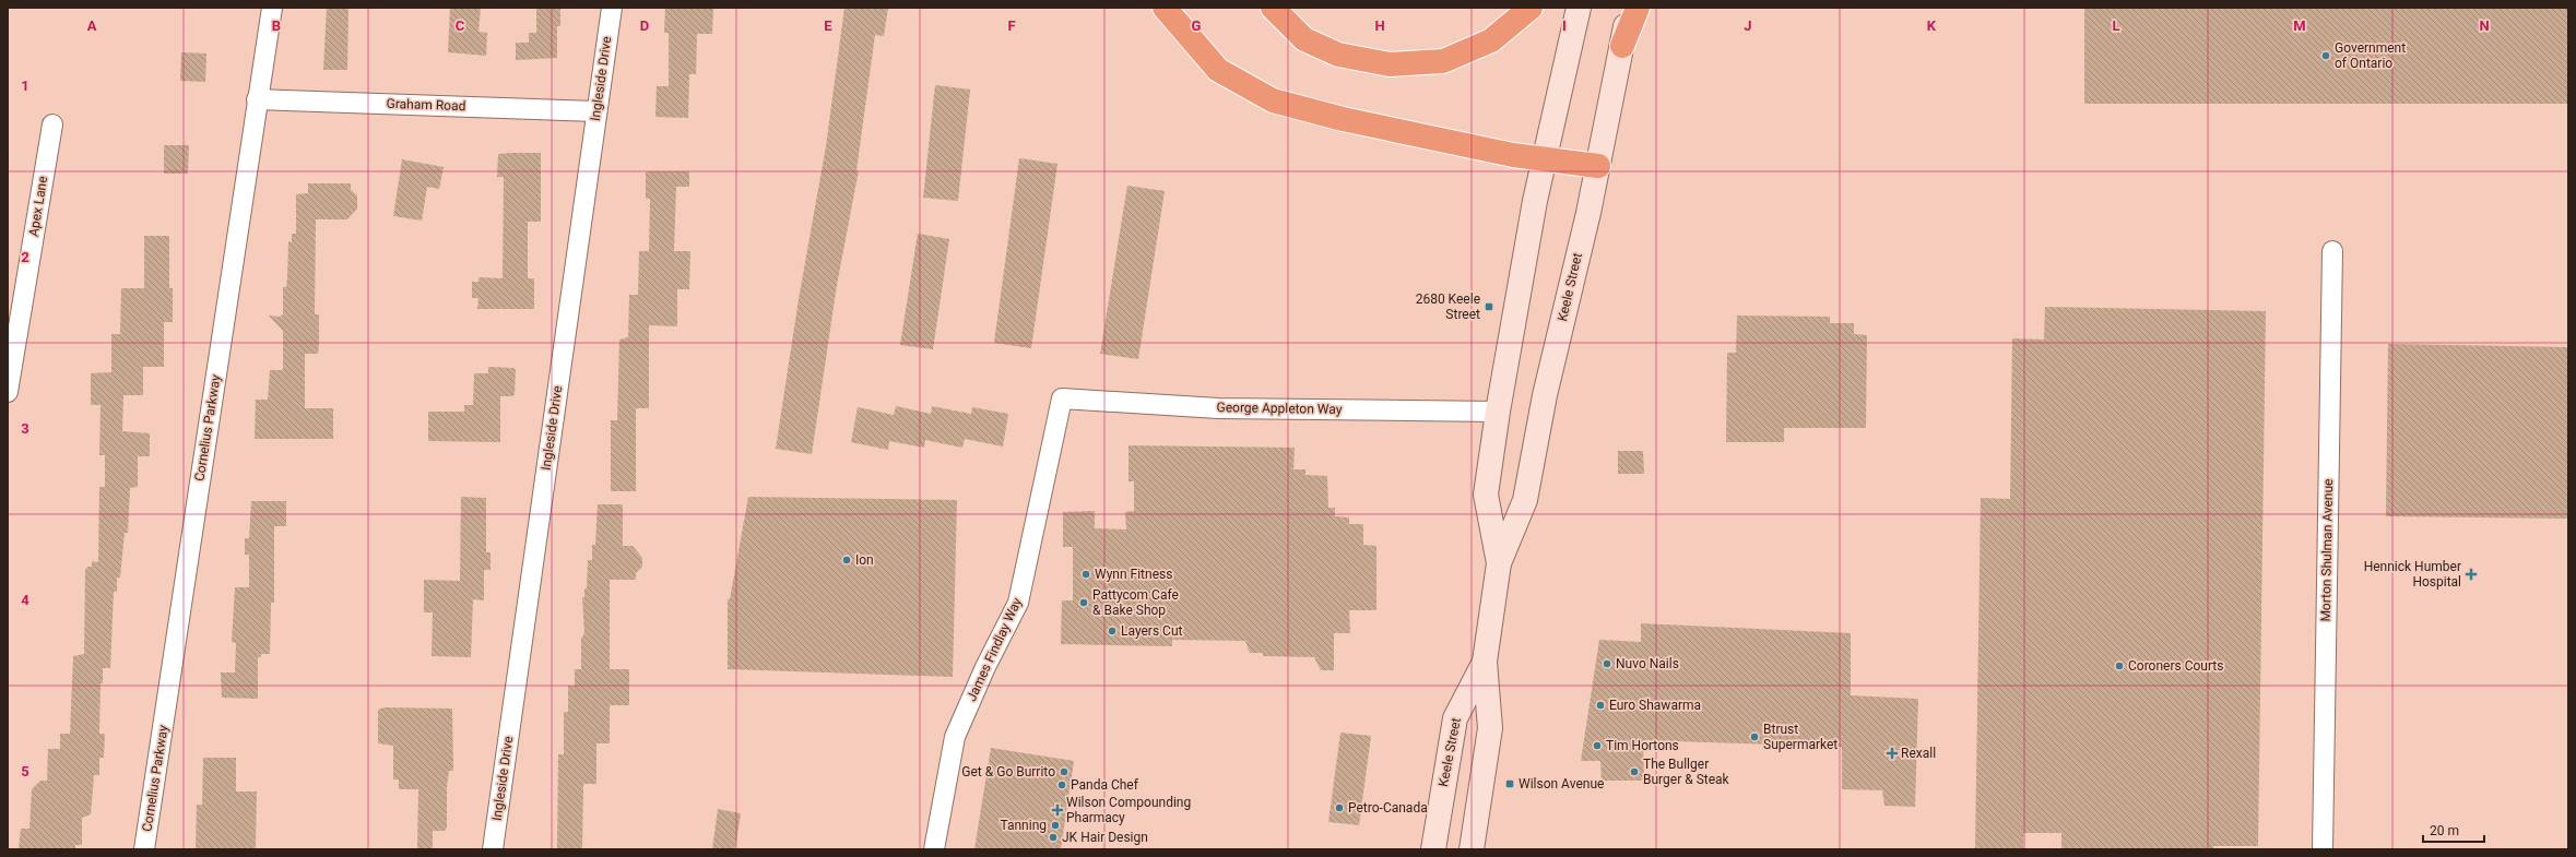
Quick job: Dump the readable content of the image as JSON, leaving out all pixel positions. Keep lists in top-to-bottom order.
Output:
{
  "streets": {
    "main road": ["Keele Street"],
    "street": [
      "Ingleside Drive",
      "Graham Road",
      "Apex Lane",
      "George Appleton Way",
      "Cornelius Parkway",
      "Morton Shulman Avenue",
      "James Findlay Way"
    ]
  },
  "crossings": [
    ["Ingleside Drive", "Graham Road"],
    ["Graham Road", "Cornelius Parkway"],
    ["Keele Street", "George Appleton Way"],
    ["George Appleton Way", "James Findlay Way"]
  ],
  "places": {
    "other": [
      "Government of Ontario",
      "Ion",
      "Wynn Fitness",
      "Pattycom Cafe & Bake Shop",
      "Layers Cut",
      "Nuvo Nails",
      "Coroners Courts",
      "Euro Shawarma",
      "Btrust Supermarket",
      "Tim Hortons",
      "Get & Go Burrito",
      "The Bullger Burger & Steak",
      "Panda Chef",
      "Petro-Canada",
      "Tanning",
      "JK Hair Design"
    ],
    "transit": ["2680 Keele Street", "Wilson Avenue"],
    "health": ["Hennick Humber Hospital", "Rexall", "Wilson Compounding Pharmacy"]
  },
  "scale_bar": "20 m",
  "grid": {
    "columns": [
      "A",
      "B",
      "C",
      "D",
      "E",
      "F",
      "G",
      "H",
      "I",
      "J",
      "K",
      "L",
      "M",
      "N"
    ],
    "rows": [
      "1",
      "2",
      "3",
      "4",
      "5"
    ]
  }
}
